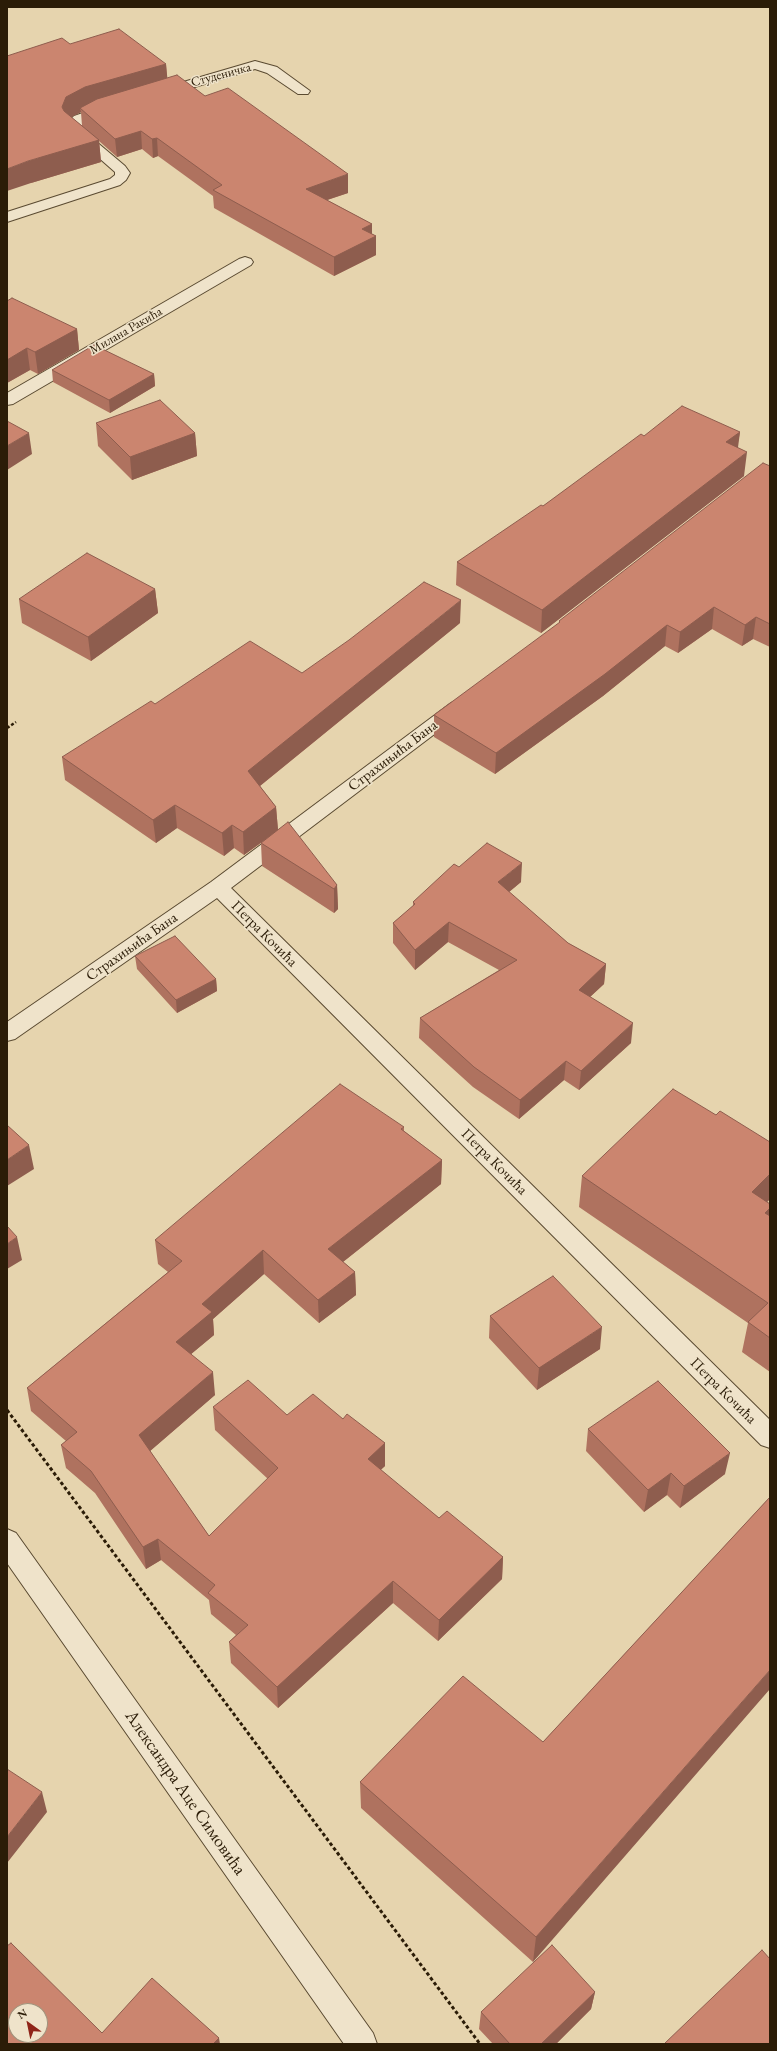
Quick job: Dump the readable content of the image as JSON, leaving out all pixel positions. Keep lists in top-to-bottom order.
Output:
{
  "streets": {
    "street": [
      "Студеничка",
      "Милана Ракића",
      "Страхињића Бана",
      "Петра Кочића",
      "Александра Аце Симовића"
    ]
  },
  "crossings": [
    ["Страхињића Бана", "Петра Кочића"]
  ],
  "north": "top left"
}
